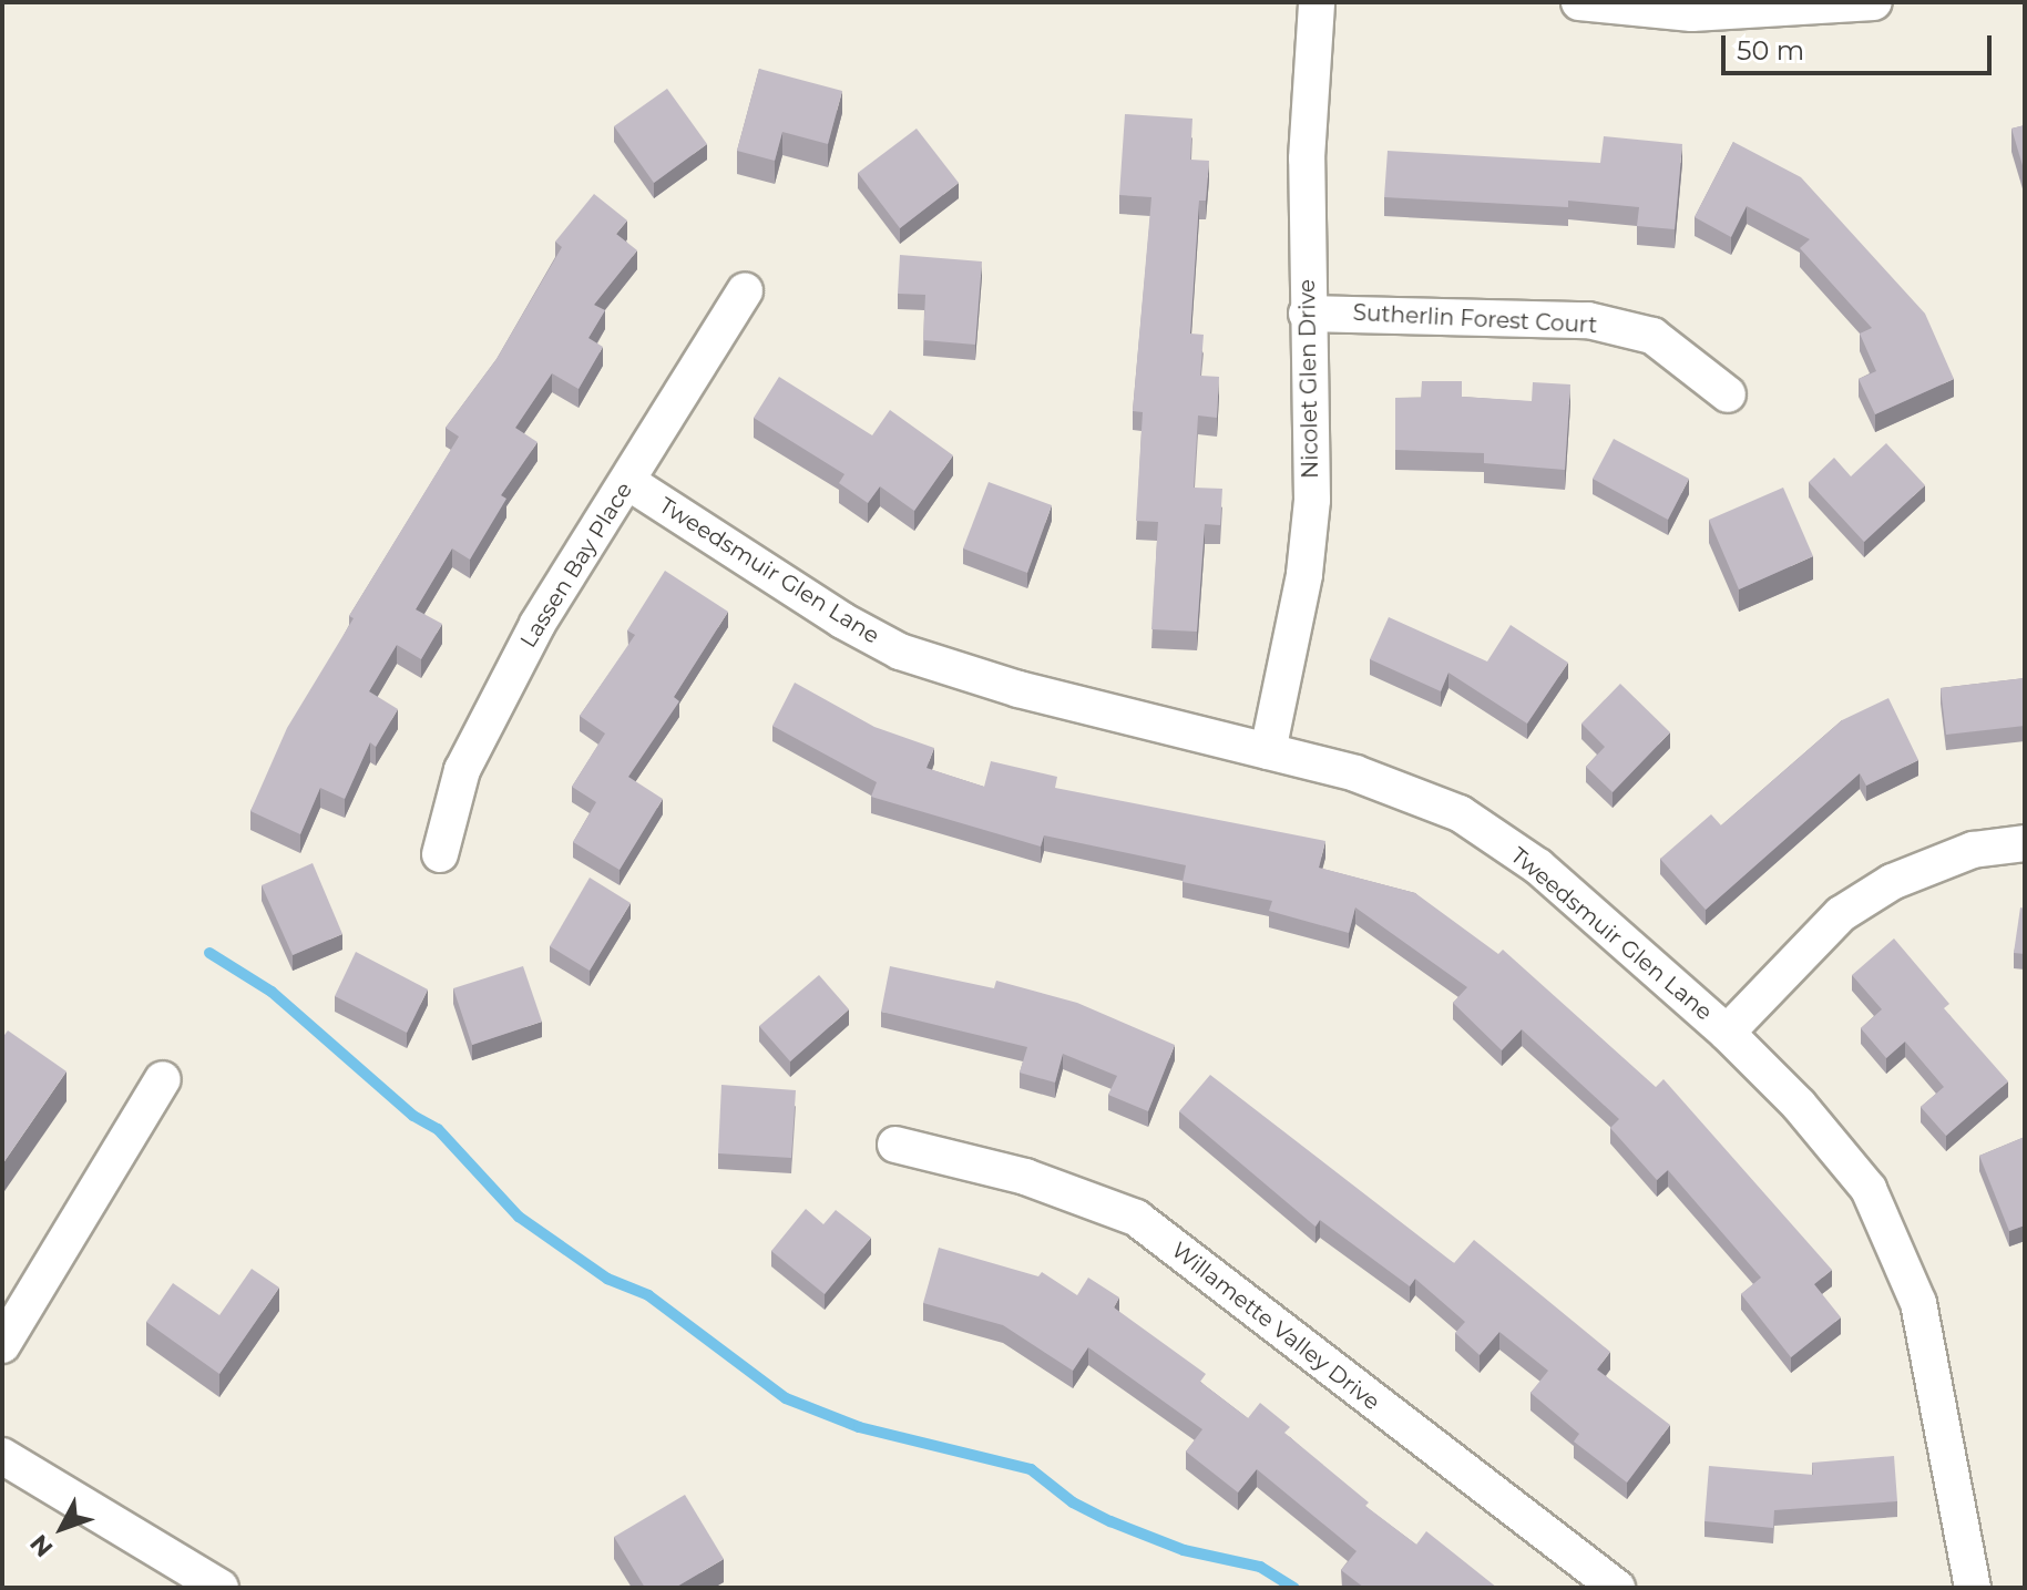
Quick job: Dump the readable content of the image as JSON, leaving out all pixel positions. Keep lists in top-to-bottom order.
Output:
{
  "streets": {
    "street": [
      "Sutherlin Forest Court",
      "Nicolet Glen Drive",
      "Lassen Bay Place",
      "Tweedsmuir Glen Lane",
      "Willamette Valley Drive"
    ]
  },
  "crossings": [
    ["Sutherlin Forest Court", "Nicolet Glen Drive"],
    ["Nicolet Glen Drive", "Tweedsmuir Glen Lane"],
    ["Lassen Bay Place", "Tweedsmuir Glen Lane"]
  ],
  "scale_bar": "50 m",
  "north": "bottom left"
}
